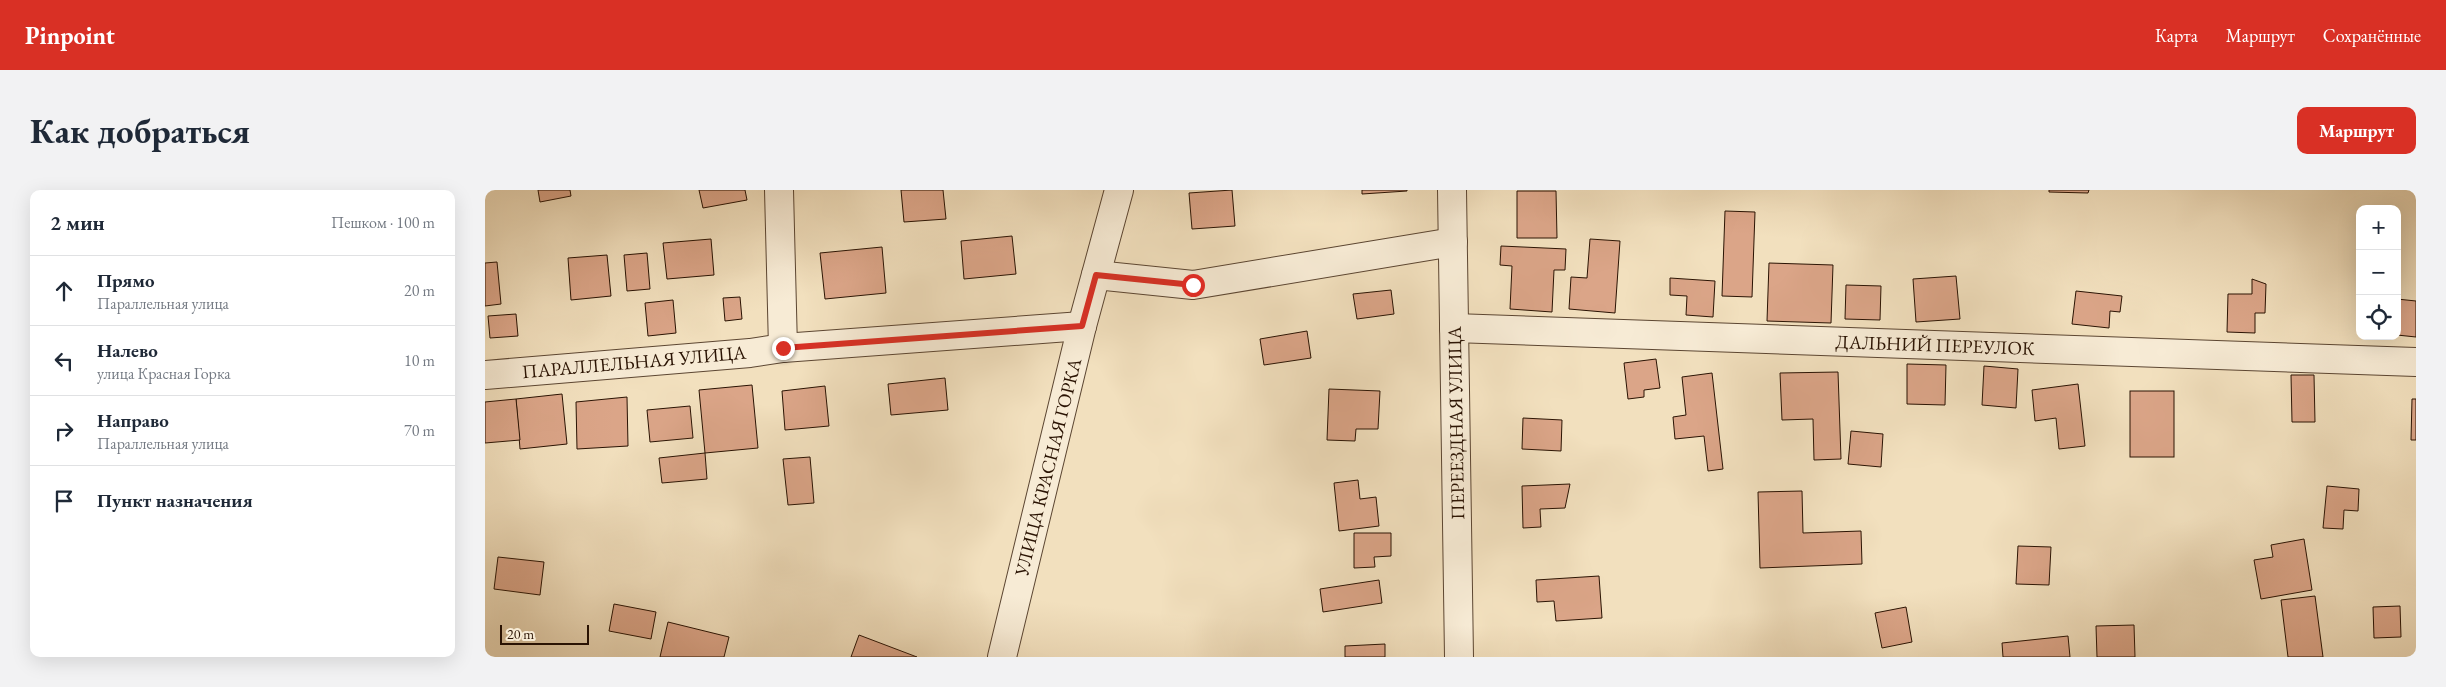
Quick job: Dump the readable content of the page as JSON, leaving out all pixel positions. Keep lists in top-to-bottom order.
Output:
{
  "streets": {
    "street": [
      "ДАЛЬНИЙ ПЕРЕУЛОК",
      "ПАРАЛЛЕЛЬНАЯ УЛИЦА",
      "ПЕРЕЕЗДНАЯ УЛИЦА",
      "УЛИЦА КРАСНАЯ ГОРКА"
    ]
  },
  "crossings": [
    ["ДАЛЬНИЙ ПЕРЕУЛОК", "ПЕРЕЕЗДНАЯ УЛИЦА"],
    ["ПАРАЛЛЕЛЬНАЯ УЛИЦА", "УЛИЦА КРАСНАЯ ГОРКА"]
  ],
  "scale_bar": "20 m",
  "page": {
    "header": "Pinpoint",
    "nav": ["Карта", "Маршрут", "Сохранённые"],
    "buttons": "Маршрут",
    "title": "Как добраться",
    "heading": ["2 мин", "Пешком · 100 m"],
    "map_buttons": ["+", "−"],
    "list": [
      ["Прямо", "Параллельная улица", "20 m"],
      ["Налево", "улица Красная Горка", "10 m"],
      ["Направо", "Параллельная улица", "70 m"],
      "Пункт назначения"
    ],
    "scale": "20 m"
  }
}
